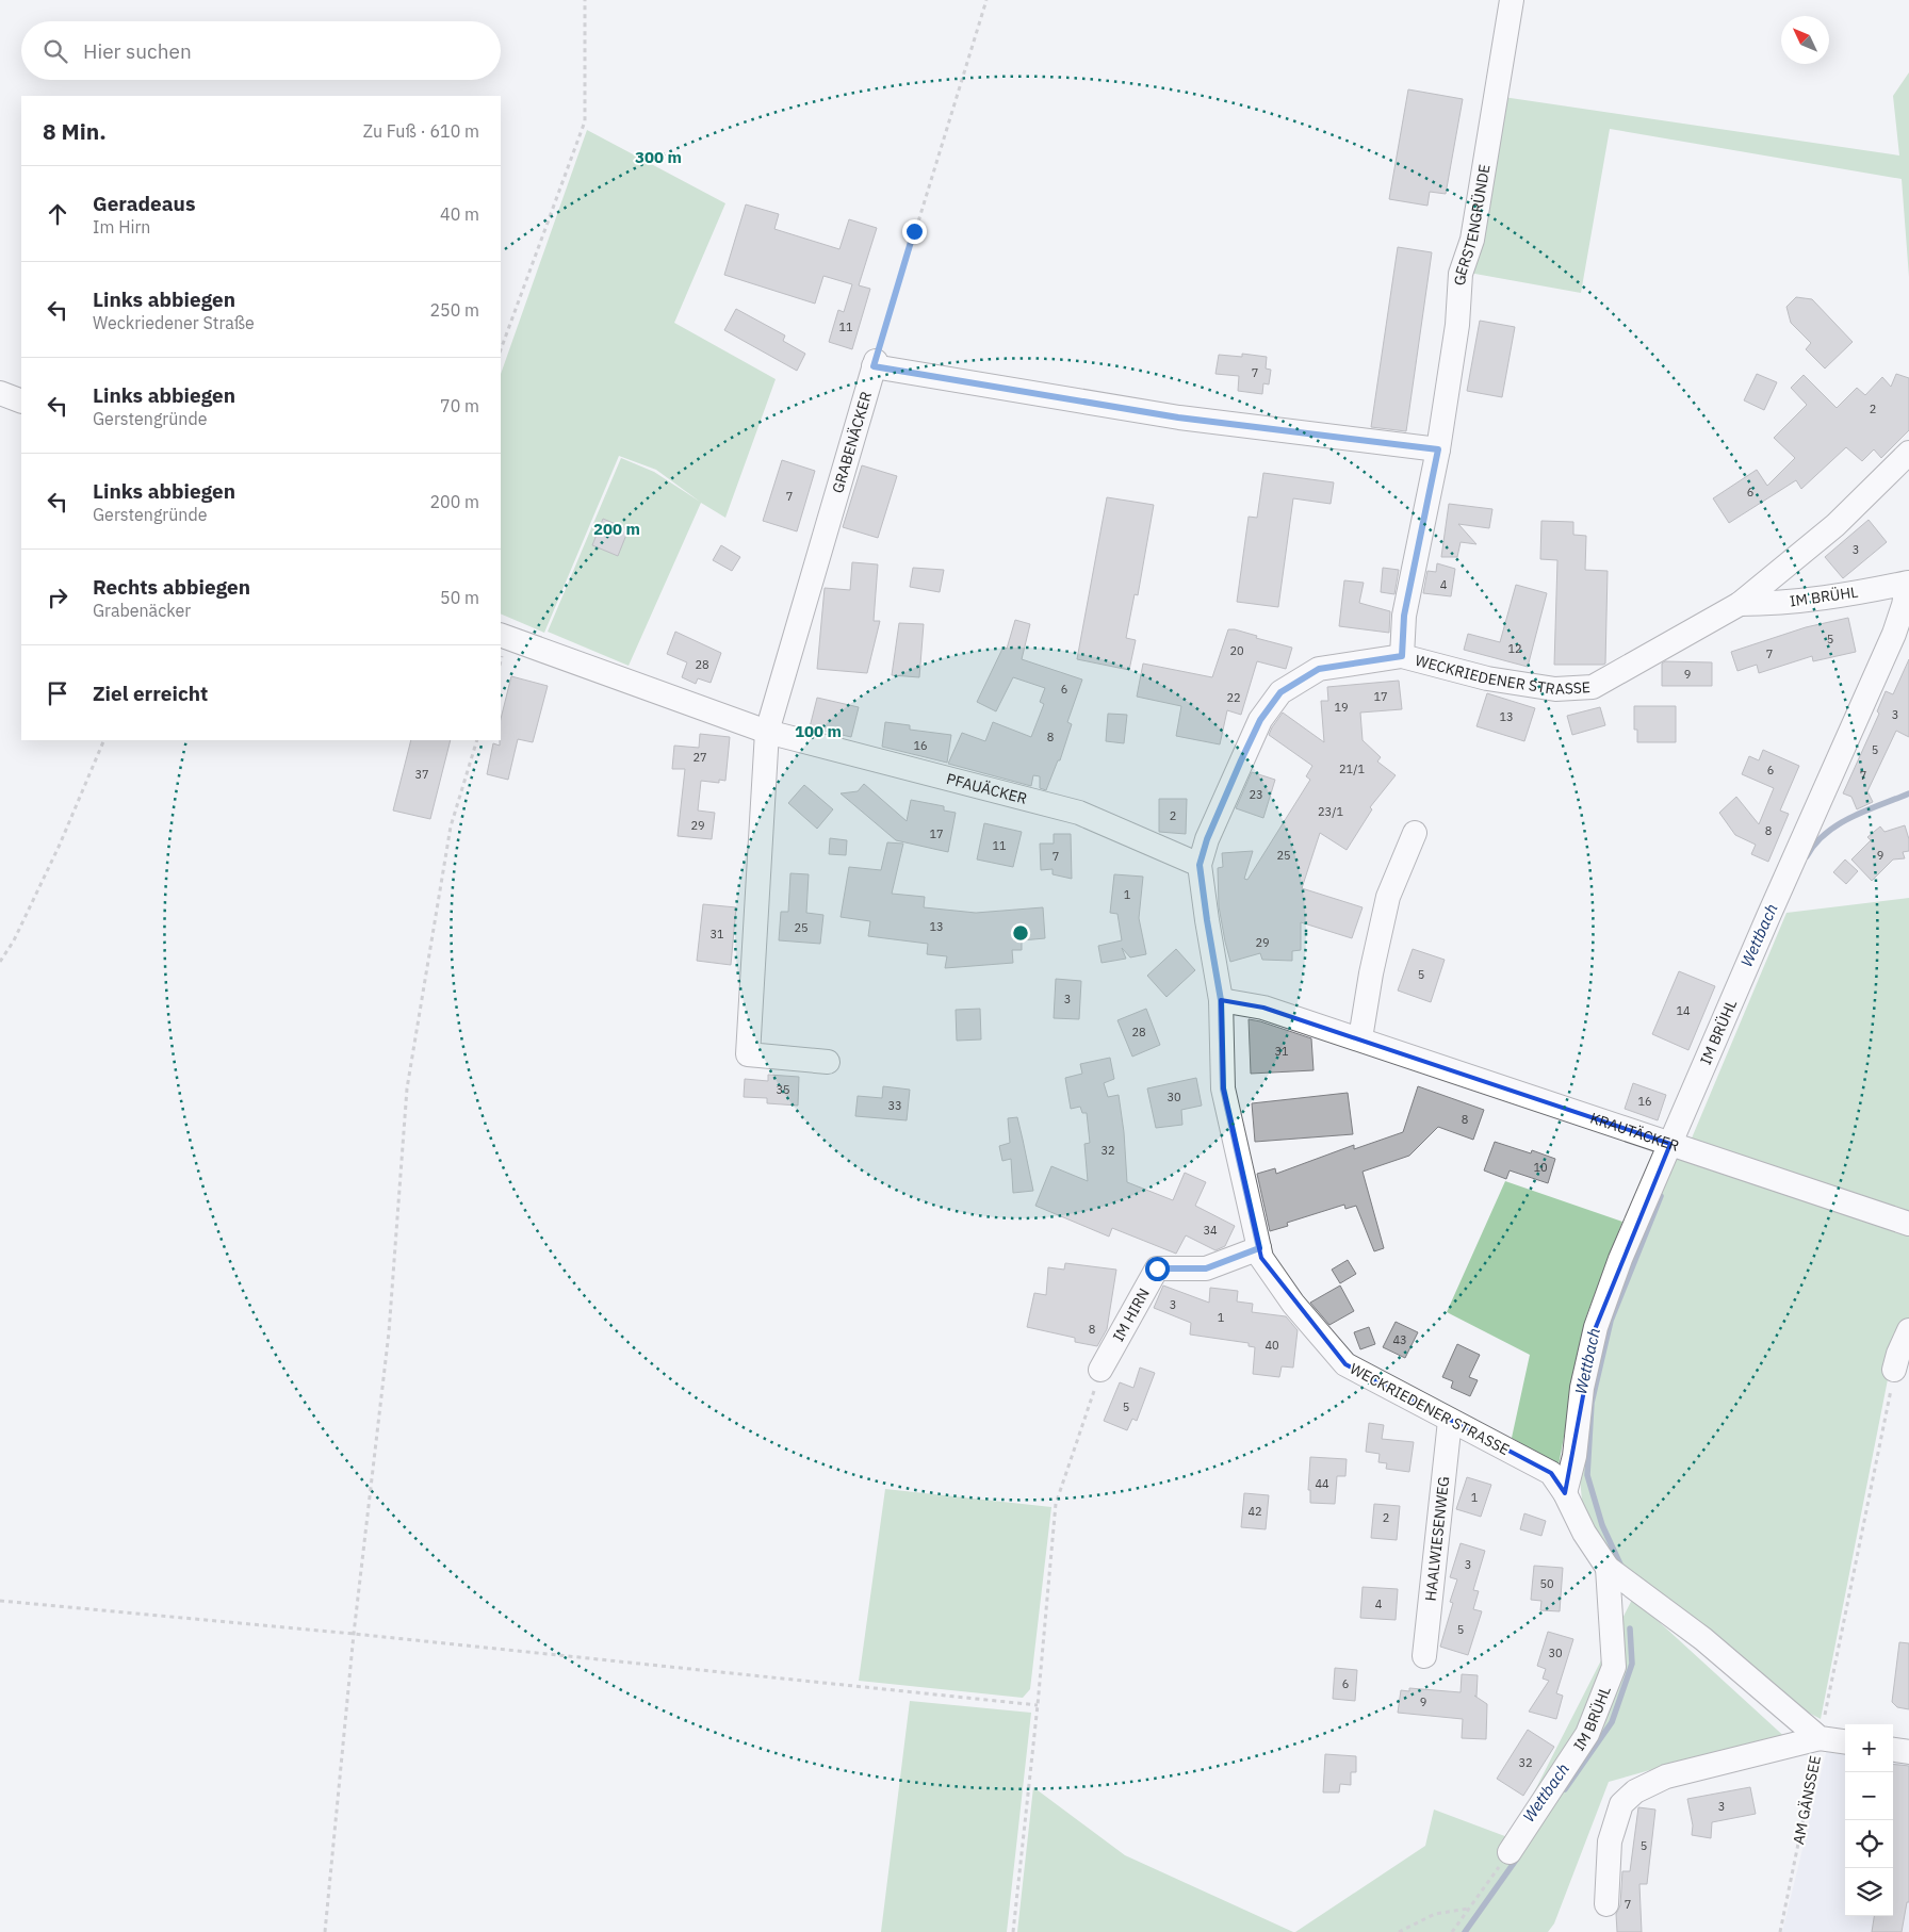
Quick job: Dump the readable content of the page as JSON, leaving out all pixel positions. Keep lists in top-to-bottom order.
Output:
{
  "streets": {
    "street": [
      "GERSTENGRÜNDE",
      "GRABENÄCKER",
      "IM BRÜHL",
      "WECKRIEDENER STRASSE",
      "PFAUÄCKER",
      "KRAUTÄCKER",
      "IM HIRN",
      "HAALWIESENWEG",
      "AM GÄNSSEE"
    ]
  },
  "crossings": [
    ["GERSTENGRÜNDE", "WECKRIEDENER STRASSE"],
    ["GRABENÄCKER", "PFAUÄCKER"],
    ["IM BRÜHL", "WECKRIEDENER STRASSE"],
    ["IM BRÜHL", "KRAUTÄCKER"],
    ["WECKRIEDENER STRASSE", "PFAUÄCKER"],
    ["WECKRIEDENER STRASSE", "KRAUTÄCKER"],
    ["WECKRIEDENER STRASSE", "IM HIRN"],
    ["WECKRIEDENER STRASSE", "HAALWIESENWEG"],
    ["WECKRIEDENER STRASSE", "AM GÄNSSEE"]
  ],
  "water": ["Wettbach"],
  "house_numbers": [
    "11",
    "7",
    "2",
    "6",
    "7",
    "3",
    "4",
    "5",
    "12",
    "20",
    "7",
    "28",
    "9",
    "6",
    "17",
    "22",
    "19",
    "3",
    "13",
    "8",
    "16",
    "5",
    "27",
    "21/1",
    "6",
    "37",
    "7",
    "23",
    "23/1",
    "2",
    "29",
    "8",
    "17",
    "11",
    "25",
    "9",
    "7",
    "1",
    "13",
    "25",
    "31",
    "29",
    "5",
    "3",
    "14",
    "28",
    "31",
    "35",
    "30",
    "16",
    "33",
    "8",
    "32",
    "10",
    "34",
    "3",
    "1",
    "8",
    "43",
    "40",
    "5",
    "44",
    "1",
    "42",
    "2",
    "3",
    "50",
    "4",
    "5",
    "30",
    "6",
    "9",
    "32",
    "3",
    "5",
    "7"
  ],
  "north": "top left",
  "page": {
    "search": "Hier suchen",
    "heading": ["8 Min.", "Zu Fuß · 610 m"],
    "list": [
      ["Geradeaus", "Im Hirn", "40 m"],
      ["Links abbiegen", "Weckriedener Straße", "250 m"],
      ["Links abbiegen", "Gerstengründe", "70 m"],
      ["Links abbiegen", "Gerstengründe", "200 m"],
      ["Rechts abbiegen", "Grabenäcker", "50 m"],
      "Ziel erreicht"
    ],
    "map_buttons": ["+", "−"]
  },
  "rings": ["300 m", "200 m", "100 m"]
}
